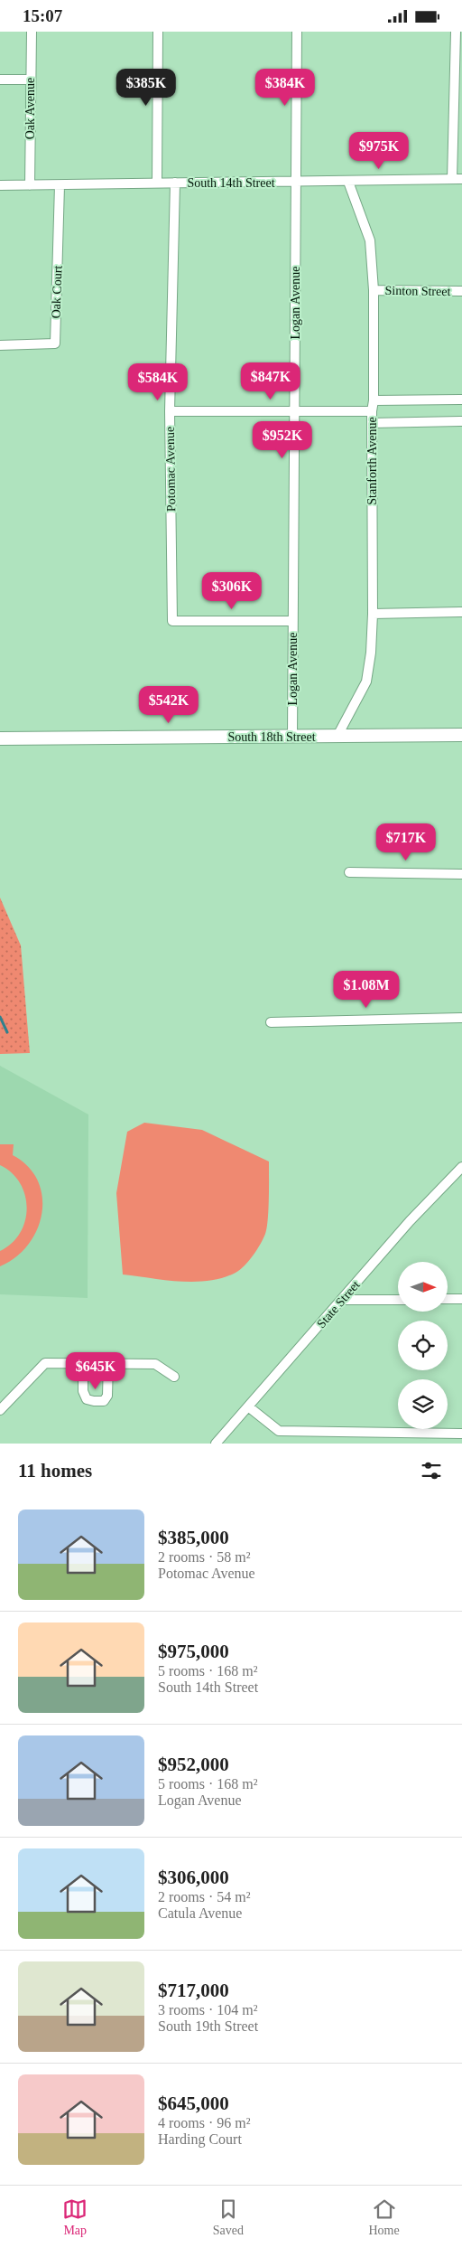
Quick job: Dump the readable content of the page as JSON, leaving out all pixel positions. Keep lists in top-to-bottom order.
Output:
{
  "streets": {
    "main road": ["South 18th Street"],
    "street": [
      "Oak Avenue",
      "South 14th Street",
      "Sinton Street",
      "Oak Court",
      "Logan Avenue",
      "Stanforth Avenue",
      "Potomac Avenue",
      "State Street"
    ]
  },
  "crossings": [
    ["Oak Avenue", "South 14th Street"],
    ["South 14th Street", "Oak Court"],
    ["South 14th Street", "Logan Avenue"],
    ["South 14th Street", "Stanforth Avenue"],
    ["South 14th Street", "Potomac Avenue"],
    ["Sinton Street", "Stanforth Avenue"],
    ["Logan Avenue", "Potomac Avenue"],
    ["Logan Avenue", "South 18th Street"],
    ["Stanforth Avenue", "South 18th Street"]
  ],
  "north": "right",
  "page": {
    "status": "15:07",
    "price": [
      "$385K",
      "$384K",
      "$975K",
      "$847K",
      "$584K",
      "$952K",
      "$306K",
      "$542K",
      "$717K",
      "$1.08M",
      "$645K"
    ],
    "heading": "11 homes",
    "list": [
      {
        "name": "$385,000",
        "note": "2 rooms · 58 m² · Potomac Avenue"
      },
      {
        "name": "$975,000",
        "note": "5 rooms · 168 m² · South 14th Street"
      },
      {
        "name": "$952,000",
        "note": "5 rooms · 168 m² · Logan Avenue"
      },
      {
        "name": "$306,000",
        "note": "2 rooms · 54 m² · Catula Avenue"
      },
      {
        "name": "$717,000",
        "note": "3 rooms · 104 m² · South 19th Street"
      },
      {
        "name": "$645,000",
        "note": "4 rooms · 96 m² · Harding Court"
      }
    ],
    "tabs": ["Map", "Saved", "Home"]
  }
}
